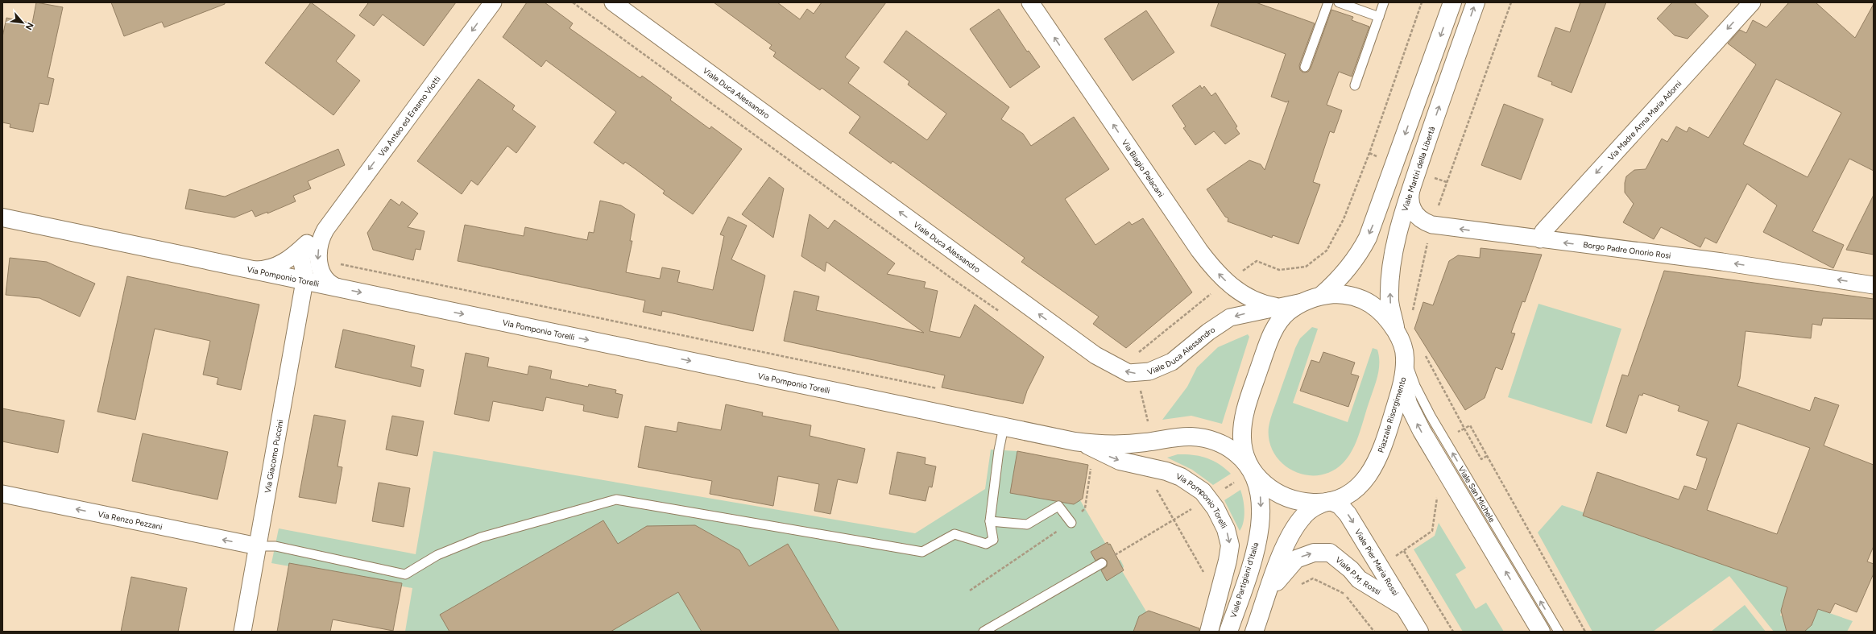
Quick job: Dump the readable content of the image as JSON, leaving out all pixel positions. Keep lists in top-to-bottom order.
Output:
{
  "streets": {
    "main road": [
      "Viale Martiri della Libertà",
      "Via Pomponio Torelli",
      "Piazzale Risorgimento",
      "Viale San Michele",
      "Viale Pier Maria Rossi",
      "Viale P.M. Rossi",
      "Viale Partigiani d'Italia"
    ],
    "street": [
      "Viale Duca Alessandro",
      "Via Anteo ed Erasmo Viotti",
      "Via Madre Anna Maria Adorni",
      "Via Biagio Pelacani",
      "Borgo Padre Onorio Rosi",
      "Via Giacomo Puccini",
      "Via Renzo Pezzani"
    ]
  },
  "crossings": [
    ["Viale Duca Alessandro", "Via Biagio Pelacani"],
    ["Viale Duca Alessandro", "Piazzale Risorgimento"],
    ["Via Anteo ed Erasmo Viotti", "Via Pomponio Torelli"],
    ["Via Madre Anna Maria Adorni", "Borgo Padre Onorio Rosi"],
    ["Viale Martiri della Libertà", "Borgo Padre Onorio Rosi"],
    ["Viale Martiri della Libertà", "Piazzale Risorgimento"],
    ["Viale Martiri della Libertà", "Viale San Michele"],
    ["Via Pomponio Torelli", "Piazzale Risorgimento"],
    ["Via Pomponio Torelli", "Via Giacomo Puccini"],
    ["Via Pomponio Torelli", "Viale Partigiani d'Italia"],
    ["Piazzale Risorgimento", "Viale San Michele"],
    ["Piazzale Risorgimento", "Viale Pier Maria Rossi"],
    ["Piazzale Risorgimento", "Viale Partigiani d'Italia"],
    ["Via Giacomo Puccini", "Via Renzo Pezzani"],
    ["Viale Pier Maria Rossi", "Viale P.M. Rossi"]
  ],
  "one_way": [
    "Viale Duca Alessandro",
    "Via Anteo ed Erasmo Viotti",
    "Via Madre Anna Maria Adorni",
    "Via Biagio Pelacani",
    "Borgo Padre Onorio Rosi",
    "Via Pomponio Torelli",
    "Viale San Michele",
    "Via Renzo Pezzani",
    "Viale Pier Maria Rossi",
    "Viale P.M. Rossi",
    "Viale Partigiani d'Italia"
  ],
  "north": "bottom right"
}
